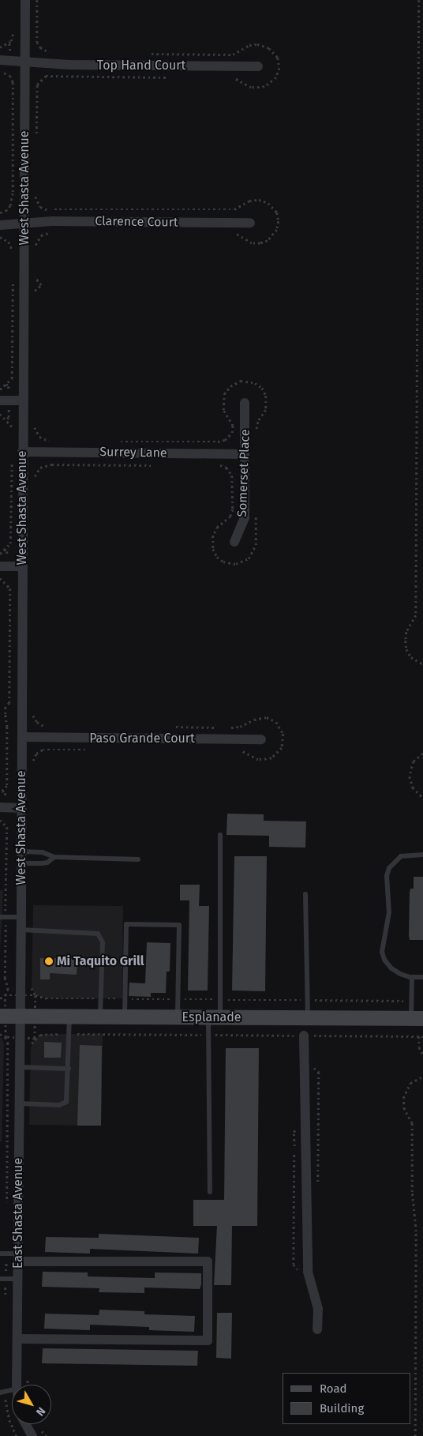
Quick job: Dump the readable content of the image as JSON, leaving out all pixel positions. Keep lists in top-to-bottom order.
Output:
{
  "streets": {
    "main road": ["Esplanade"],
    "street": [
      "Top Hand Court",
      "West Shasta Avenue",
      "Clarence Court",
      "Surrey Lane",
      "Somerset Place",
      "Paso Grande Court",
      "East Shasta Avenue"
    ]
  },
  "crossings": [
    ["Top Hand Court", "West Shasta Avenue"],
    ["West Shasta Avenue", "Clarence Court"],
    ["West Shasta Avenue", "Surrey Lane"],
    ["West Shasta Avenue", "Paso Grande Court"],
    ["West Shasta Avenue", "Esplanade"],
    ["West Shasta Avenue", "East Shasta Avenue"],
    ["Surrey Lane", "Somerset Place"],
    ["Esplanade", "East Shasta Avenue"]
  ],
  "places": ["Mi Taquito Grill"],
  "legend": ["Road", "Building"],
  "north": "bottom right"
}
